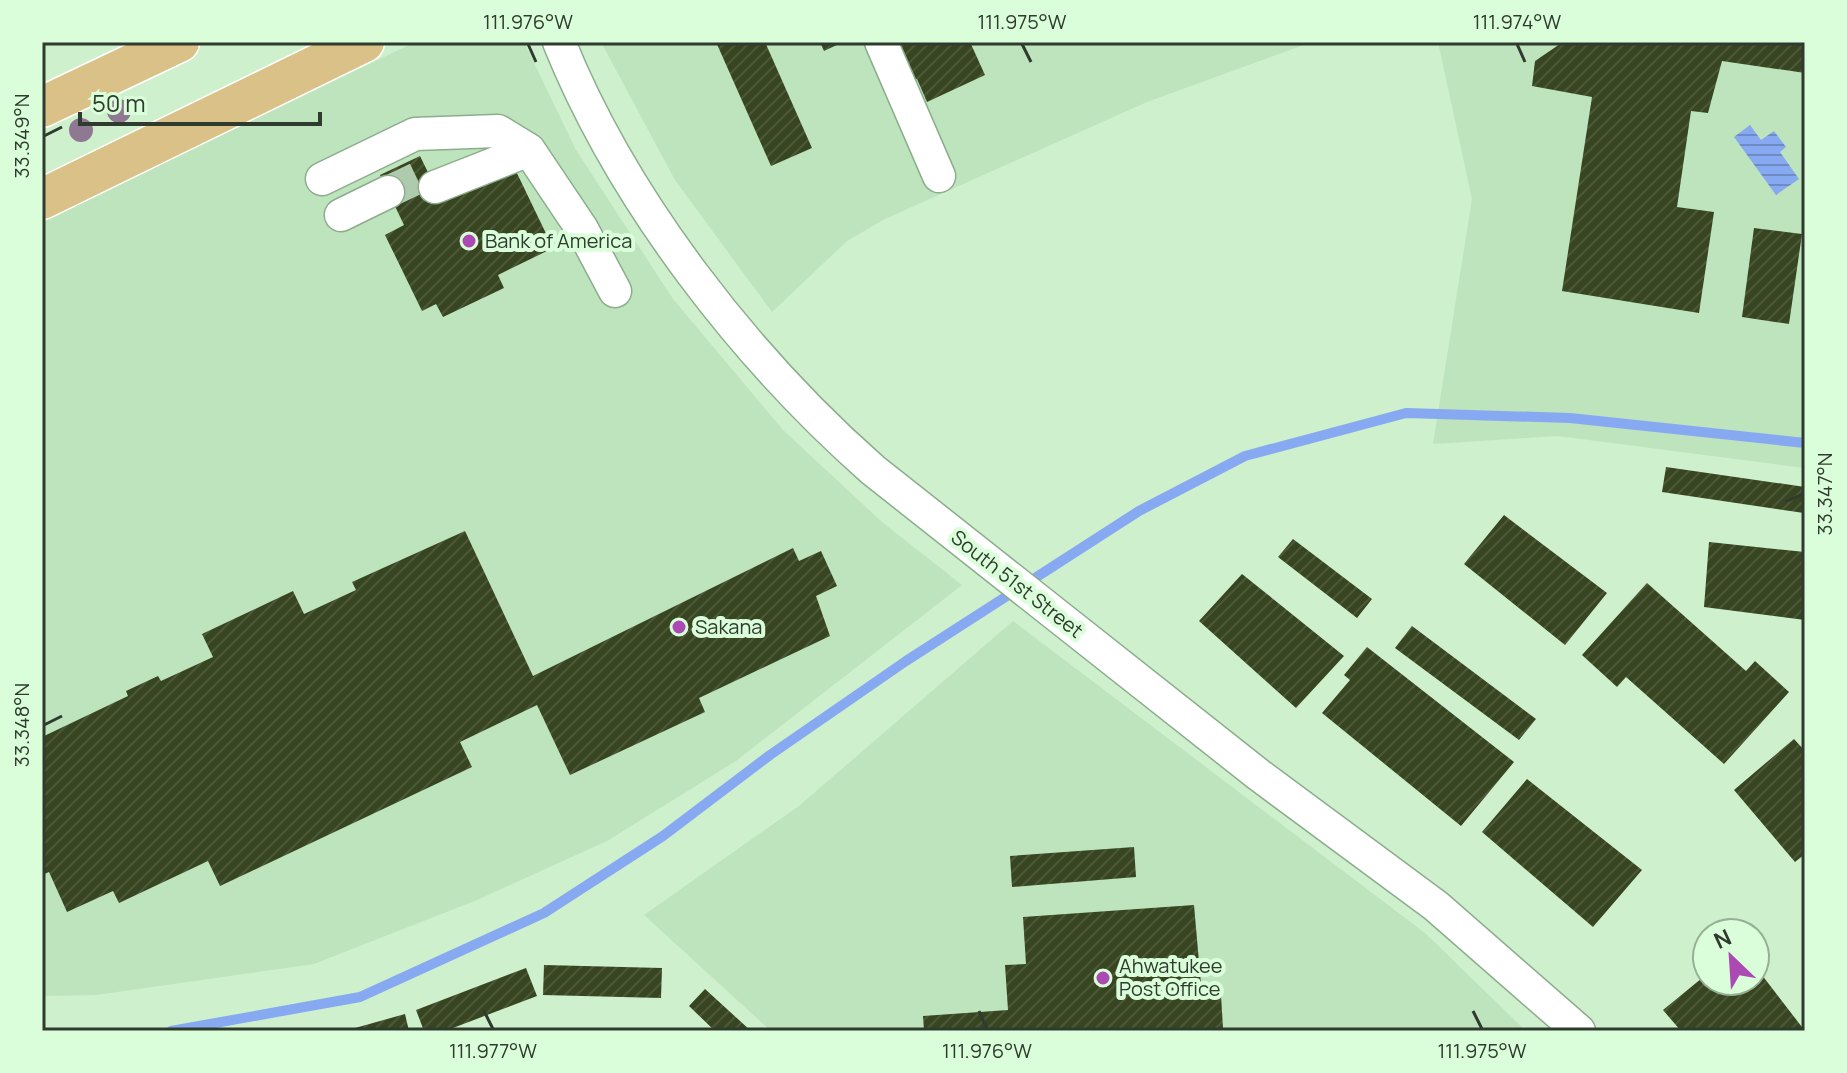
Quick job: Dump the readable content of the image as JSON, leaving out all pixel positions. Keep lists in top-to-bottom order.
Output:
{
  "streets": {
    "street": ["South 51st Street"]
  },
  "places": ["Bank of America", "Sakana", "Ahwatukee Post Office"],
  "scale_bar": "50 m",
  "north": "top left",
  "coordinates": [
    "111.976°W",
    "111.975°W",
    "111.974°W",
    "33.349°N",
    "33.347°N",
    "33.348°N",
    "111.977°W"
  ]
}
